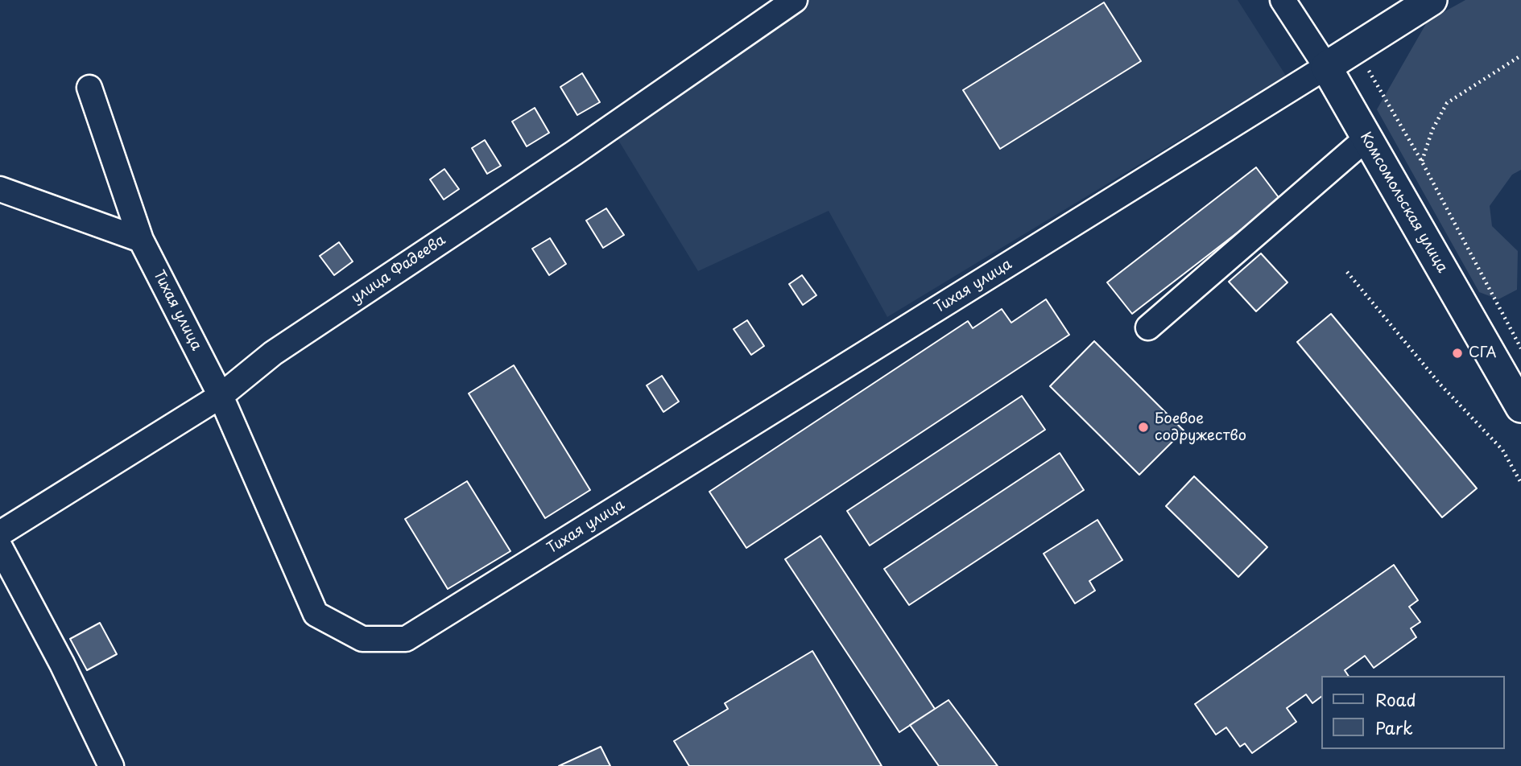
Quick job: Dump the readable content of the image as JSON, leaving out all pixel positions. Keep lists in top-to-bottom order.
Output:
{
  "streets": {
    "main road": ["Комсомольская улица"],
    "street": ["улица Фадеева", "Тихая улица"]
  },
  "crossings": [
    ["Комсомольская улица", "Тихая улица"],
    ["улица Фадеева", "Тихая улица"]
  ],
  "places": ["СГА", "Боевое содружество"],
  "legend": ["Road", "Park"]
}
